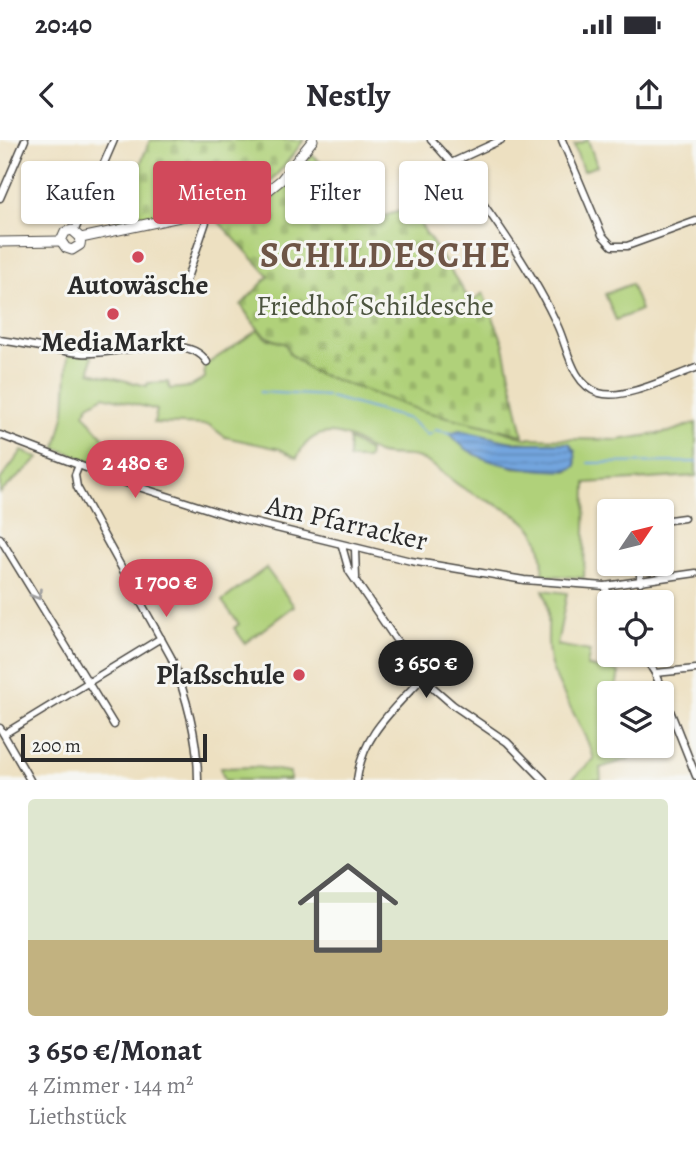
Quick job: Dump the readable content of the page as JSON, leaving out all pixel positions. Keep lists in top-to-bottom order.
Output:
{
  "streets": {
    "street": ["Am Pfarracker"]
  },
  "districts": ["SCHILDESCHE"],
  "parks": ["Friedhof Schildesche"],
  "places": ["Autowäsche", "MediaMarkt", "Plaßschule"],
  "scale_bar": "200 m",
  "north": "top right",
  "page": {
    "status": "20:40",
    "header": "Nestly",
    "chip": [
      "Kaufen",
      "Mieten",
      "Filter",
      "Neu"
    ],
    "price": ["2 480 €", "1 700 €", "3 650 €"],
    "scale": "200 m",
    "list": [
      {
        "name": "3 650 €/Monat",
        "note": "4 Zimmer · 144 m² · Liethstück"
      }
    ]
  }
}
